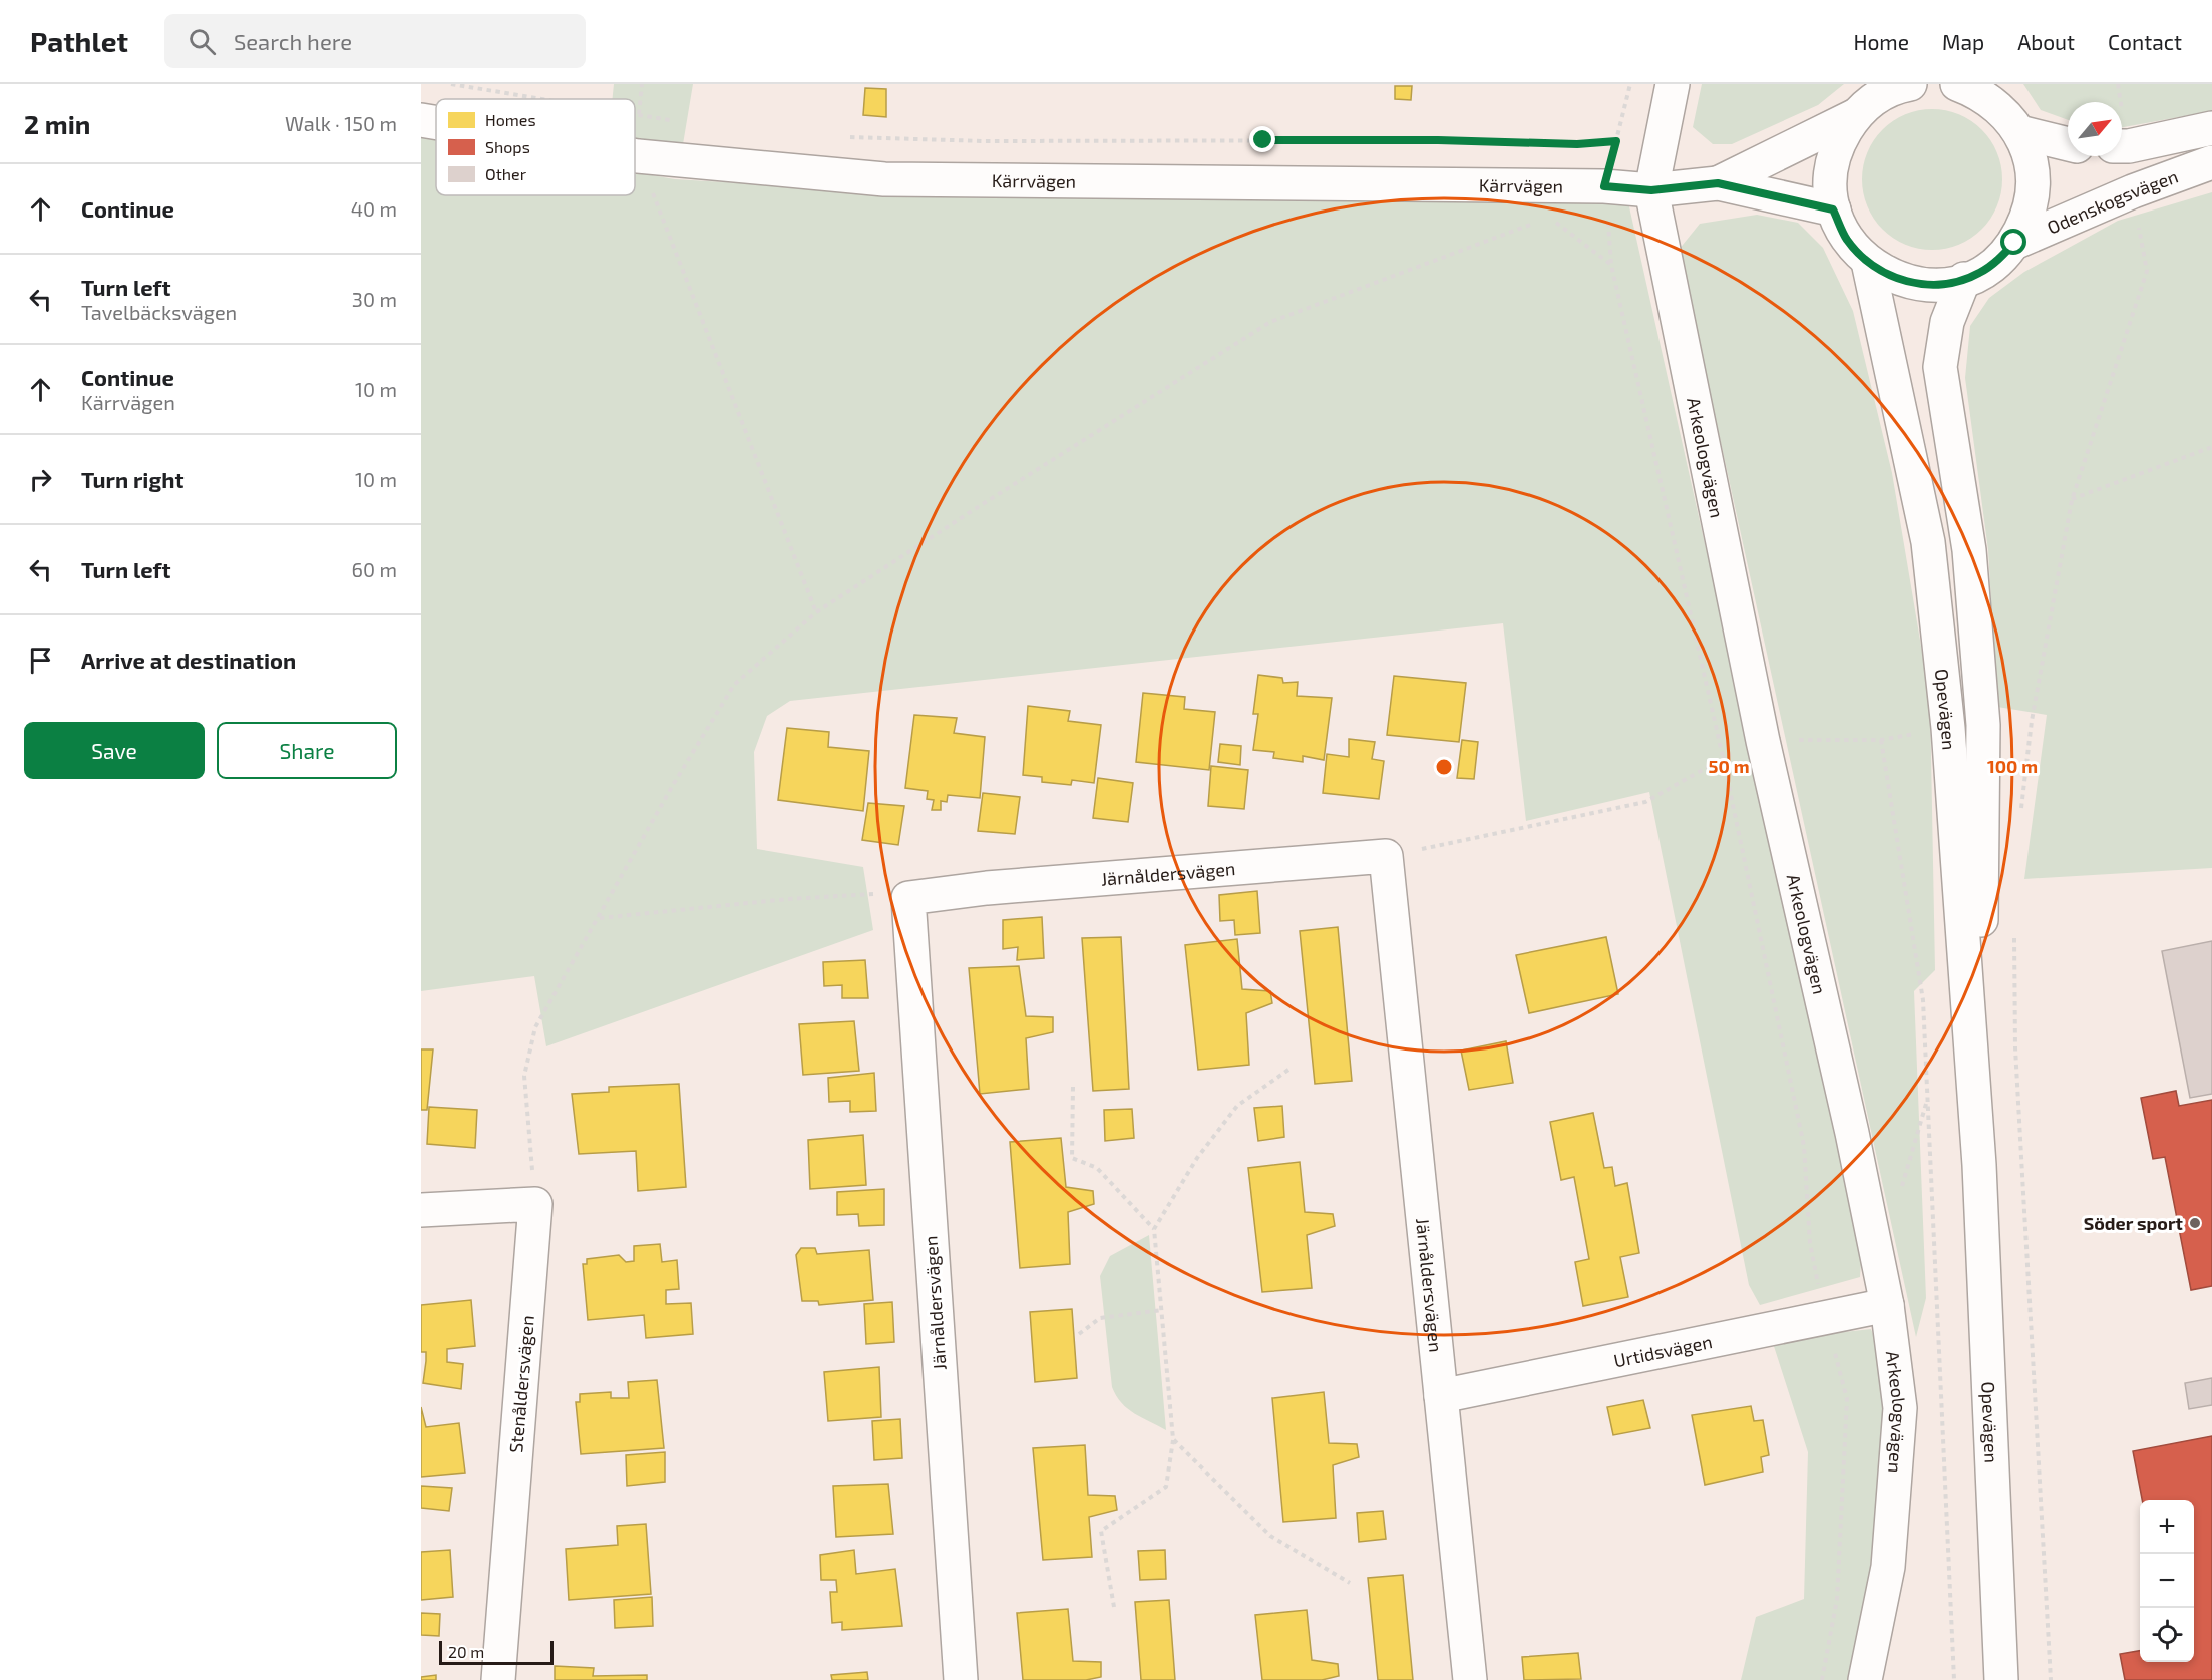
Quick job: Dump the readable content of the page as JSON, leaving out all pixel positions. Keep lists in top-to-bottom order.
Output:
{
  "streets": {
    "street": [
      "Kärrvägen",
      "Odenskogsvägen",
      "Arkeologvägen",
      "Opevägen",
      "Järnåldersvägen",
      "Urtidsvägen",
      "Stenåldersvägen"
    ]
  },
  "crossings": [
    ["Kärrvägen", "Arkeologvägen"],
    ["Arkeologvägen", "Urtidsvägen"],
    ["Järnåldersvägen", "Urtidsvägen"]
  ],
  "places": ["Söder sport"],
  "legend": ["Homes", "Shops", "Other"],
  "scale_bar": "20 m",
  "north": "top right",
  "page": {
    "header": "Pathlet",
    "search": "Search here",
    "nav": [
      "Home",
      "Map",
      "About",
      "Contact"
    ],
    "heading": ["2 min", "Walk · 150 m"],
    "list": [
      ["Continue", "40 m"],
      ["Turn left", "Tavelbäcksvägen", "30 m"],
      ["Continue", "Kärrvägen", "10 m"],
      ["Turn right", "10 m"],
      ["Turn left", "60 m"],
      "Arrive at destination"
    ],
    "buttons": ["Save", "Share"],
    "map_buttons": ["+", "−"],
    "scale": "20 m"
  },
  "rings": ["50 m", "100 m"]
}
